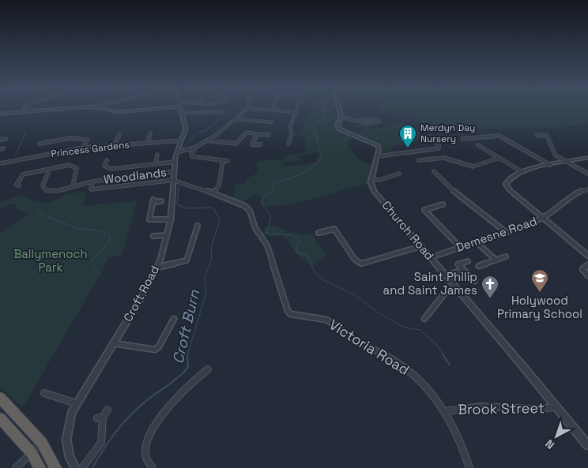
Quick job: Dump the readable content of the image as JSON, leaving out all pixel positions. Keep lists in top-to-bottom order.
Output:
{
  "streets": {
    "street": [
      "Princess Gardens",
      "Woodlands",
      "Church Road",
      "Demesne Road",
      "Croft Road",
      "Victoria Road",
      "Brook Street"
    ]
  },
  "crossings": [
    ["Princess Gardens", "Croft Road"],
    ["Woodlands", "Croft Road"],
    ["Woodlands", "Victoria Road"],
    ["Church Road", "Demesne Road"],
    ["Church Road", "Brook Street"],
    ["Croft Road", "Victoria Road"],
    ["Victoria Road", "Brook Street"]
  ],
  "water": ["Croft Burn"],
  "parks": ["Ballymenoch Park"],
  "places": {
    "building": ["Merdyn Day Nursery"],
    "school or university": ["Holywood Primary School"],
    "church": ["Saint Philip and Saint James"]
  },
  "north": "bottom left"
}
